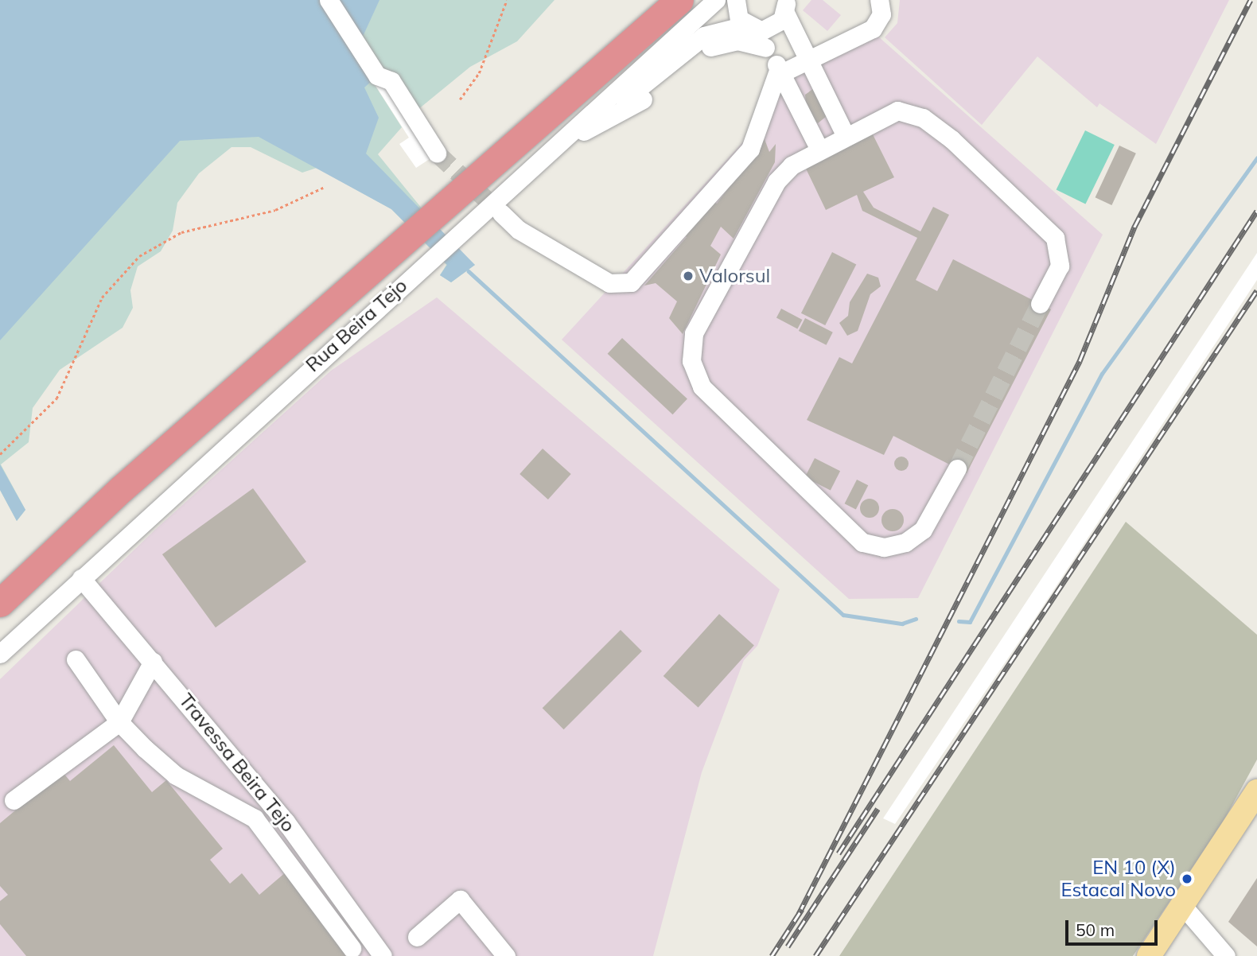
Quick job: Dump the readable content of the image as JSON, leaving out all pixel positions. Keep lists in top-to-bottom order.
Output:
{
  "streets": {
    "street": ["Rua Beira Tejo", "Travessa Beira Tejo"]
  },
  "crossings": [
    ["Rua Beira Tejo", "Travessa Beira Tejo"]
  ],
  "places": ["Valorsul", "EN 10 (X) Estacal Novo"],
  "scale_bar": "50 m"
}
